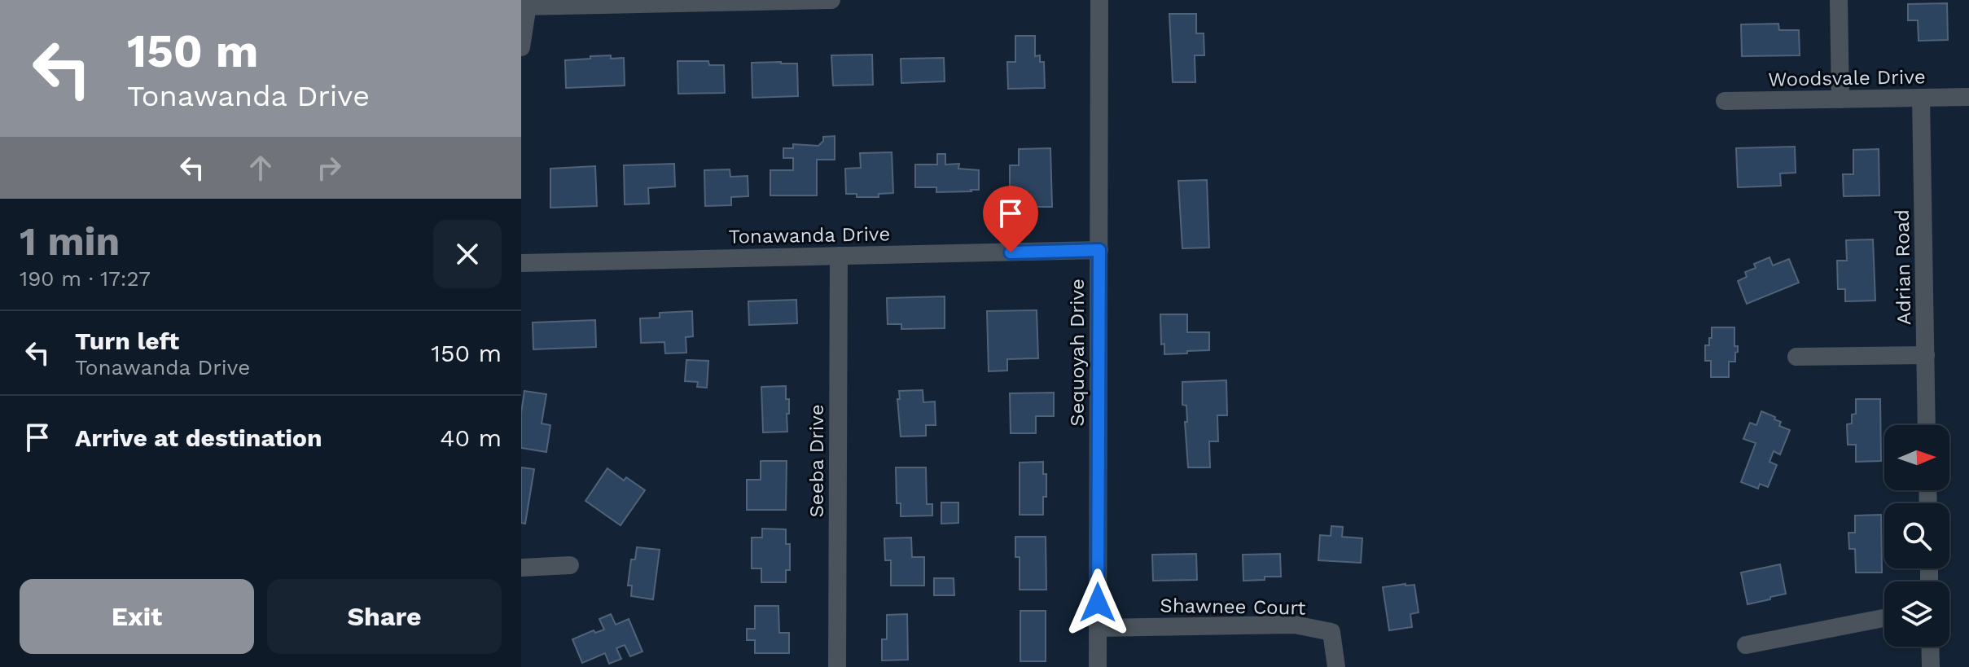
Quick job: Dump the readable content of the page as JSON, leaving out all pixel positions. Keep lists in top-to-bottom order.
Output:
{
  "streets": {
    "street": [
      "Woodsvale Drive",
      "Tonawanda Drive",
      "Adrian Road",
      "Sequoyah Drive",
      "Seeba Drive",
      "Shawnee Court"
    ]
  },
  "crossings": [
    ["Woodsvale Drive", "Adrian Road"],
    ["Tonawanda Drive", "Sequoyah Drive"],
    ["Tonawanda Drive", "Seeba Drive"],
    ["Sequoyah Drive", "Shawnee Court"]
  ],
  "north": "right",
  "page": {
    "turn": ["150 m", "Tonawanda Drive"],
    "heading": ["1 min", "190 m · 17:27"],
    "list": [
      {
        "name": "Turn left",
        "note": "Tonawanda Drive",
        "value": "150 m"
      },
      {
        "name": "Arrive at destination",
        "value": "40 m"
      }
    ],
    "buttons": ["Exit", "Share"]
  }
}
